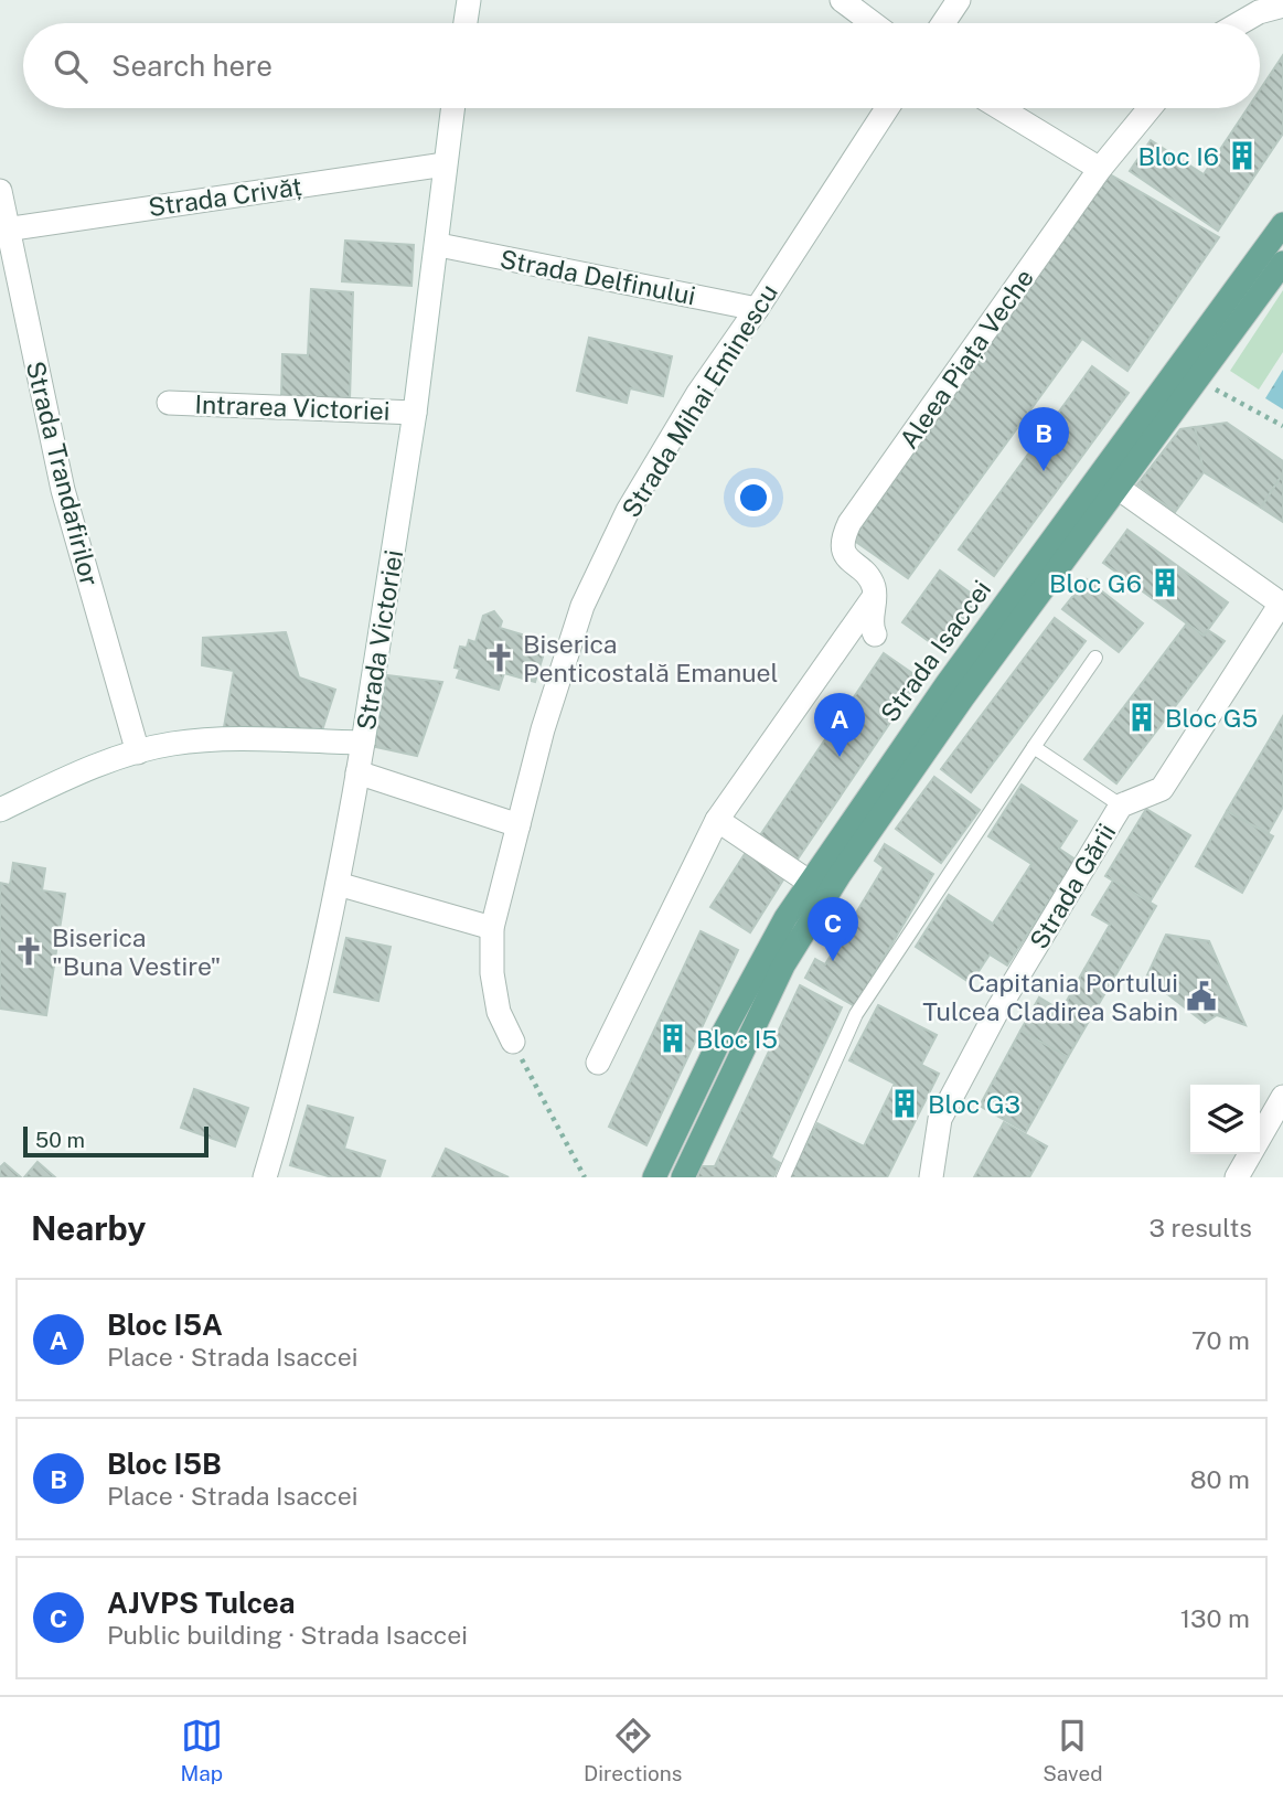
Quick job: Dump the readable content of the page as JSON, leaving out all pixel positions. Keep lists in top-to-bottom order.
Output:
{
  "streets": {
    "main road": ["Strada Isaccei"],
    "street": [
      "Strada Crivăț",
      "Strada Delfinului",
      "Aleea Piața Veche",
      "Strada Mihai Eminescu",
      "Intrarea Victoriei",
      "Strada Trandafirilor",
      "Strada Victoriei",
      "Strada Gării"
    ]
  },
  "crossings": [
    ["Strada Crivăț", "Strada Trandafirilor"],
    ["Strada Crivăț", "Strada Victoriei"],
    ["Strada Delfinului", "Strada Mihai Eminescu"],
    ["Strada Delfinului", "Strada Victoriei"],
    ["Intrarea Victoriei", "Strada Victoriei"],
    ["Strada Isaccei", "Strada Gării"]
  ],
  "places": {
    "building": [
      "Bloc I6",
      "Bloc G6",
      "Bloc G5",
      "Bloc I5",
      "Bloc G3"
    ],
    "church": ["Biserica Penticostală Emanuel", "Biserica \"Buna Vestire\""],
    "public building": ["Capitania Portului Tulcea Cladirea Sabin"]
  },
  "scale_bar": "50 m",
  "page": {
    "search": "Search here",
    "pins": ["B", "A", "C"],
    "scale": "50 m",
    "heading": ["Nearby", "3 results"],
    "list": [
      {
        "mark": "A",
        "name": "Bloc I5A",
        "note": "Place · Strada Isaccei",
        "value": "70 m"
      },
      {
        "mark": "B",
        "name": "Bloc I5B",
        "note": "Place · Strada Isaccei",
        "value": "80 m"
      },
      {
        "mark": "C",
        "name": "AJVPS Tulcea",
        "note": "Public building · Strada Isaccei",
        "value": "130 m"
      }
    ],
    "nav": ["Map", "Directions", "Saved"]
  }
}
